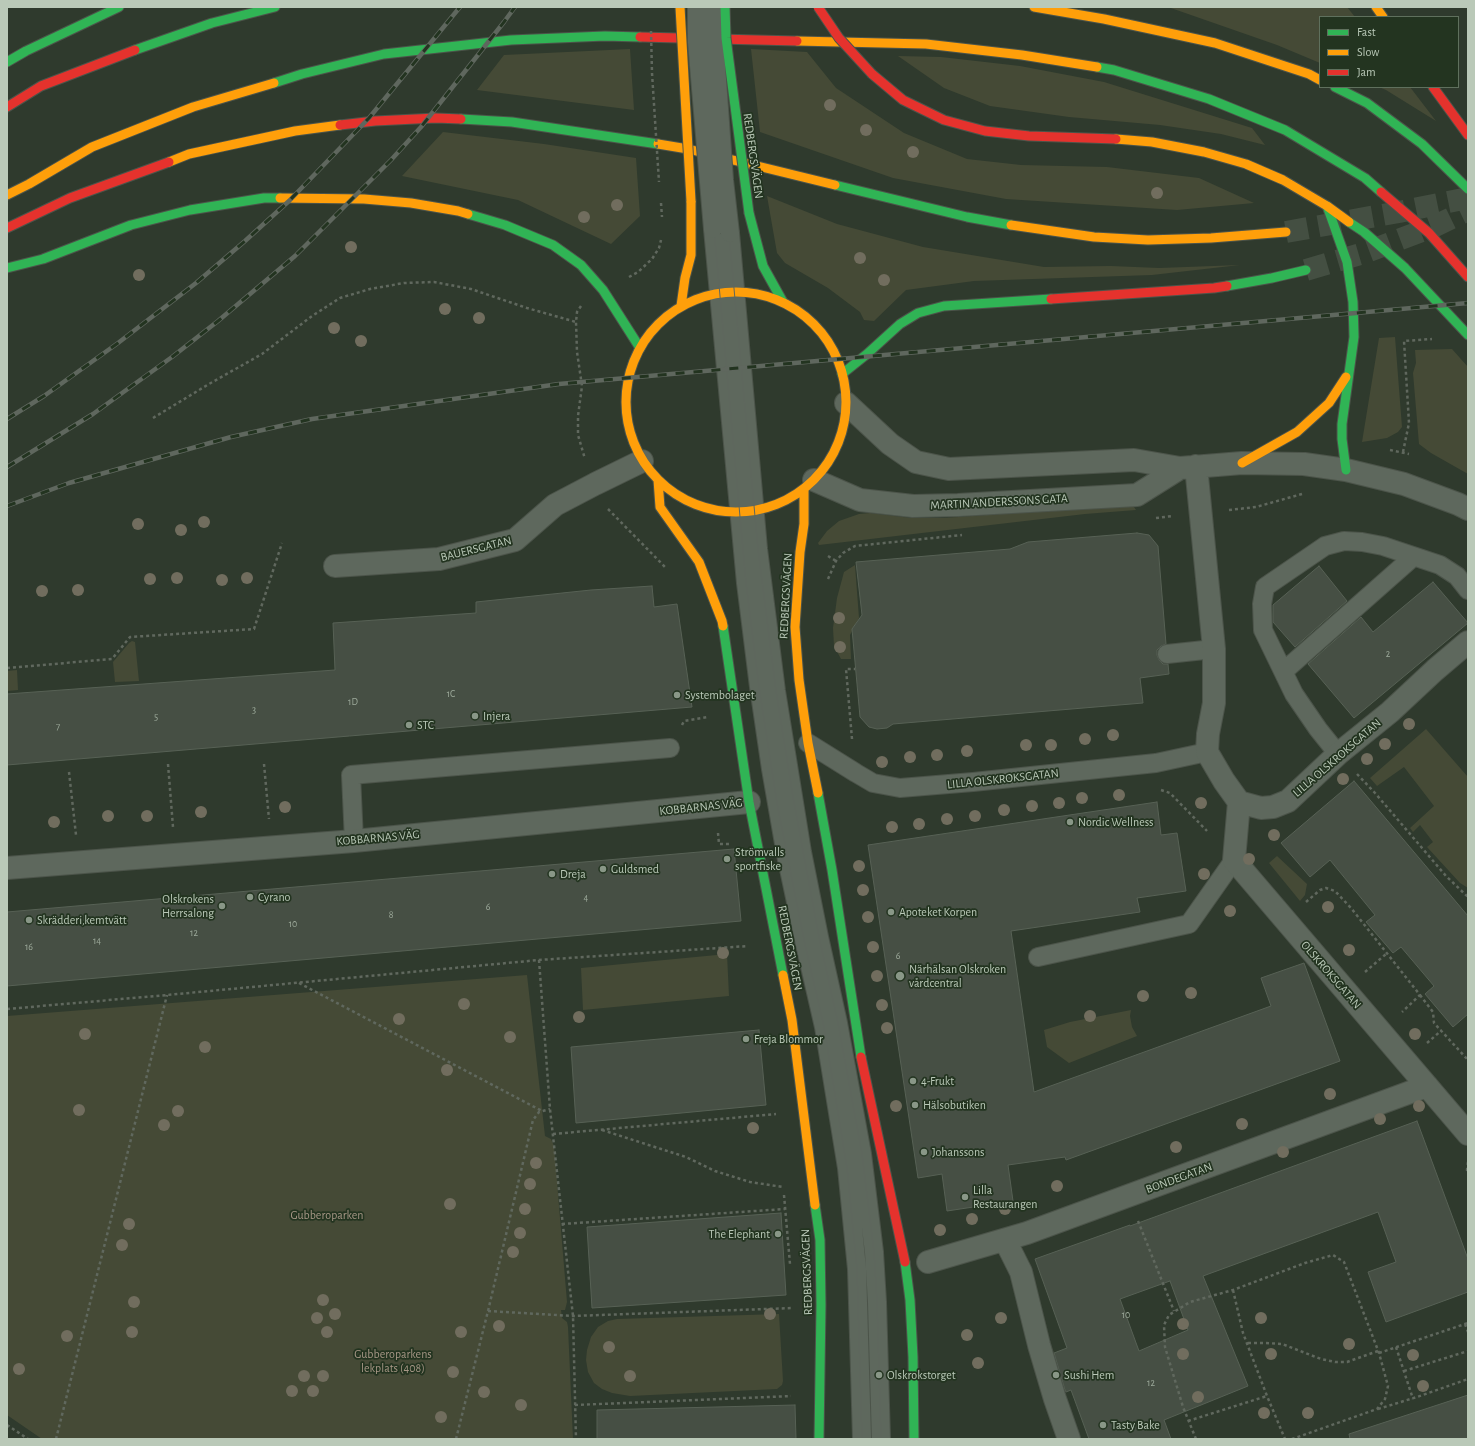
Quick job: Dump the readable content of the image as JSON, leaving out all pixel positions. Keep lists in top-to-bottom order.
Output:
{
  "streets": {
    "main road": ["REDBERGSVÄGEN"],
    "street": [
      "MARTIN ANDERSSONS GATA",
      "BAUERSGATAN",
      "LILLA OLSKROKSGATAN",
      "KOBBARNAS VÄG",
      "OLSKROKSGATAN",
      "BONDEGATAN"
    ]
  },
  "crossings": [
    ["REDBERGSVÄGEN", "MARTIN ANDERSSONS GATA"],
    ["REDBERGSVÄGEN", "BAUERSGATAN"],
    ["REDBERGSVÄGEN", "LILLA OLSKROKSGATAN"],
    ["REDBERGSVÄGEN", "KOBBARNAS VÄG"],
    ["OLSKROKSGATAN", "BONDEGATAN"]
  ],
  "parks": ["Gubberoparken", "Gubberoparkens lekplats (408)"],
  "places": [
    "Systembolaget",
    "Injera",
    "STC",
    "Nordic Wellness",
    "Strömvalls sportfiske",
    "Guldsmed",
    "Dreja",
    "Cyrano",
    "Olskrokens Herrsalong",
    "Apoteket Korpen",
    "Skrädderi,kemtvätt",
    "Närhälsan Olskroken vårdcentral",
    "Freja Blommor",
    "4-Frukt",
    "Hälsobutiken",
    "Johanssons",
    "Lilla Restaurangen",
    "The Elephant",
    "Olskrokstorget",
    "Sushi Hem",
    "Tasty Bake"
  ],
  "house_numbers": [
    "2",
    "1C",
    "1D",
    "3",
    "5",
    "7",
    "4",
    "6",
    "8",
    "10",
    "12",
    "14",
    "16",
    "6",
    "10",
    "12"
  ],
  "legend": ["Fast", "Slow", "Jam"]
}
